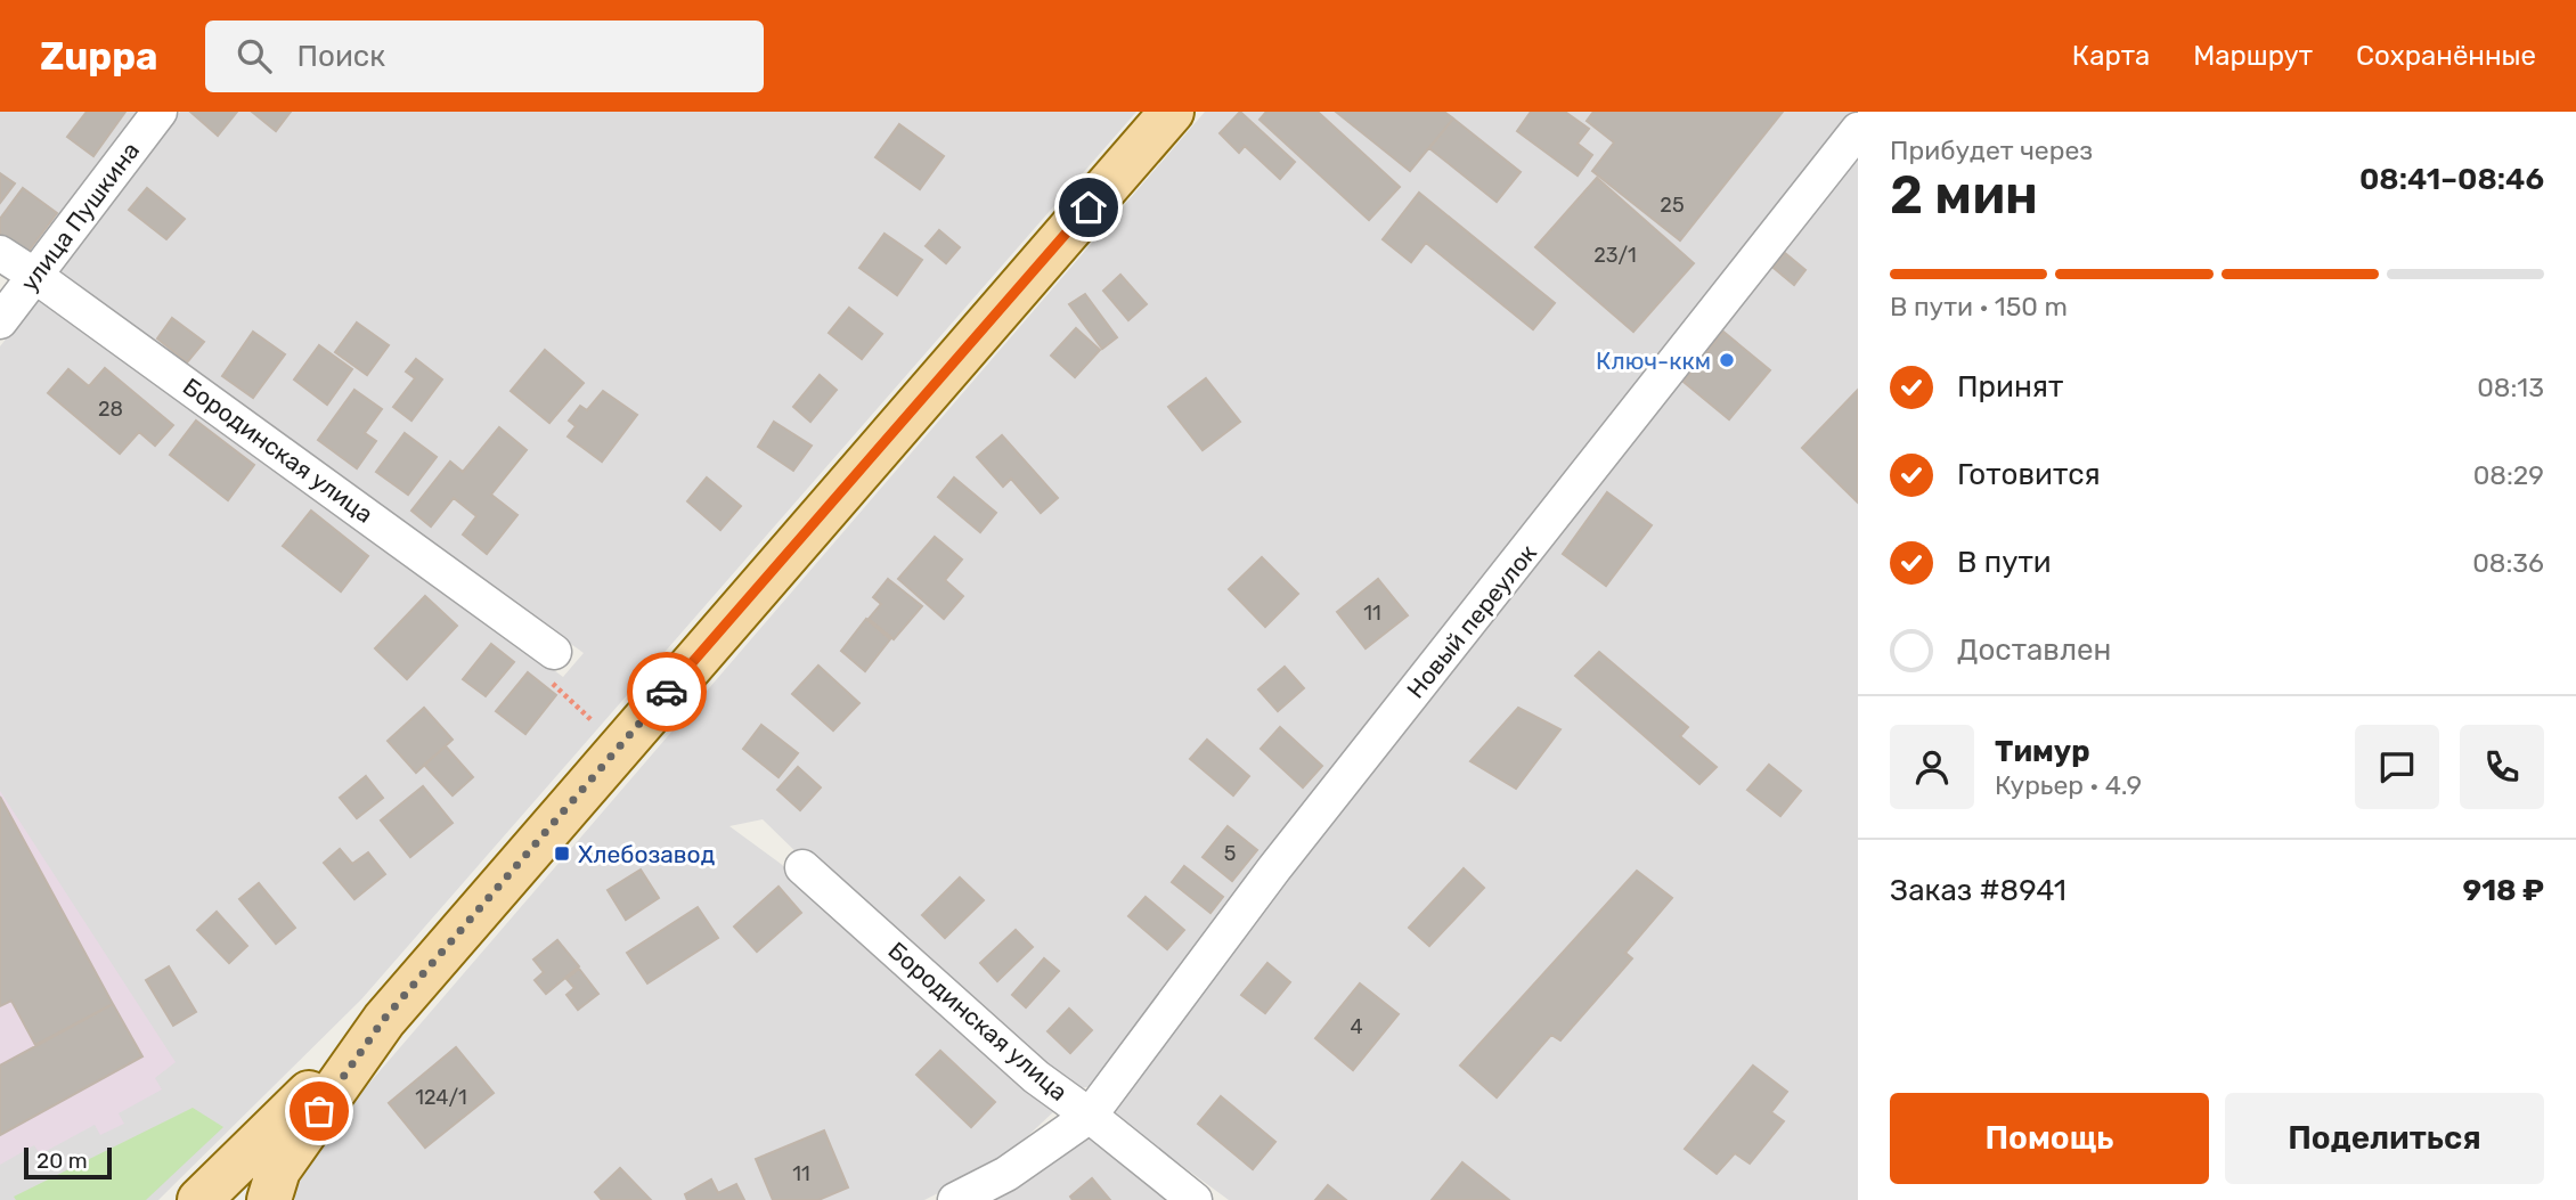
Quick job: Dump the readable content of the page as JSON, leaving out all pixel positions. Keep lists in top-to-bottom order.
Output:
{
  "streets": {
    "street": ["улица Пушкина", "Бородинская улица", "Новый переулок"]
  },
  "crossings": [
    ["улица Пушкина", "Бородинская улица"],
    ["Бородинская улица", "Новый переулок"]
  ],
  "places": {
    "other": ["Ключ-ккм"],
    "transit": ["Хлебозавод"]
  },
  "house_numbers": [
    "25",
    "23/1",
    "28",
    "11",
    "5",
    "4",
    "124/1",
    "11"
  ],
  "scale_bar": "20 m",
  "page": {
    "header": "Zuppa",
    "search": "Поиск",
    "nav": ["Карта", "Маршрут", "Сохранённые"],
    "heading": ["2 мин", "Прибудет через", "08:41–08:46"],
    "panel": [
      "Тимур",
      "Курьер · 4.9",
      "Заказ #8941",
      "918 ₽"
    ],
    "bar": "В пути · 150 m",
    "list": [
      ["Принят", "08:13"],
      ["Готовится", "08:29"],
      ["В пути", "08:36"],
      "Доставлен"
    ],
    "buttons": ["Помощь", "Поделиться"],
    "scale": "20 m"
  }
}
